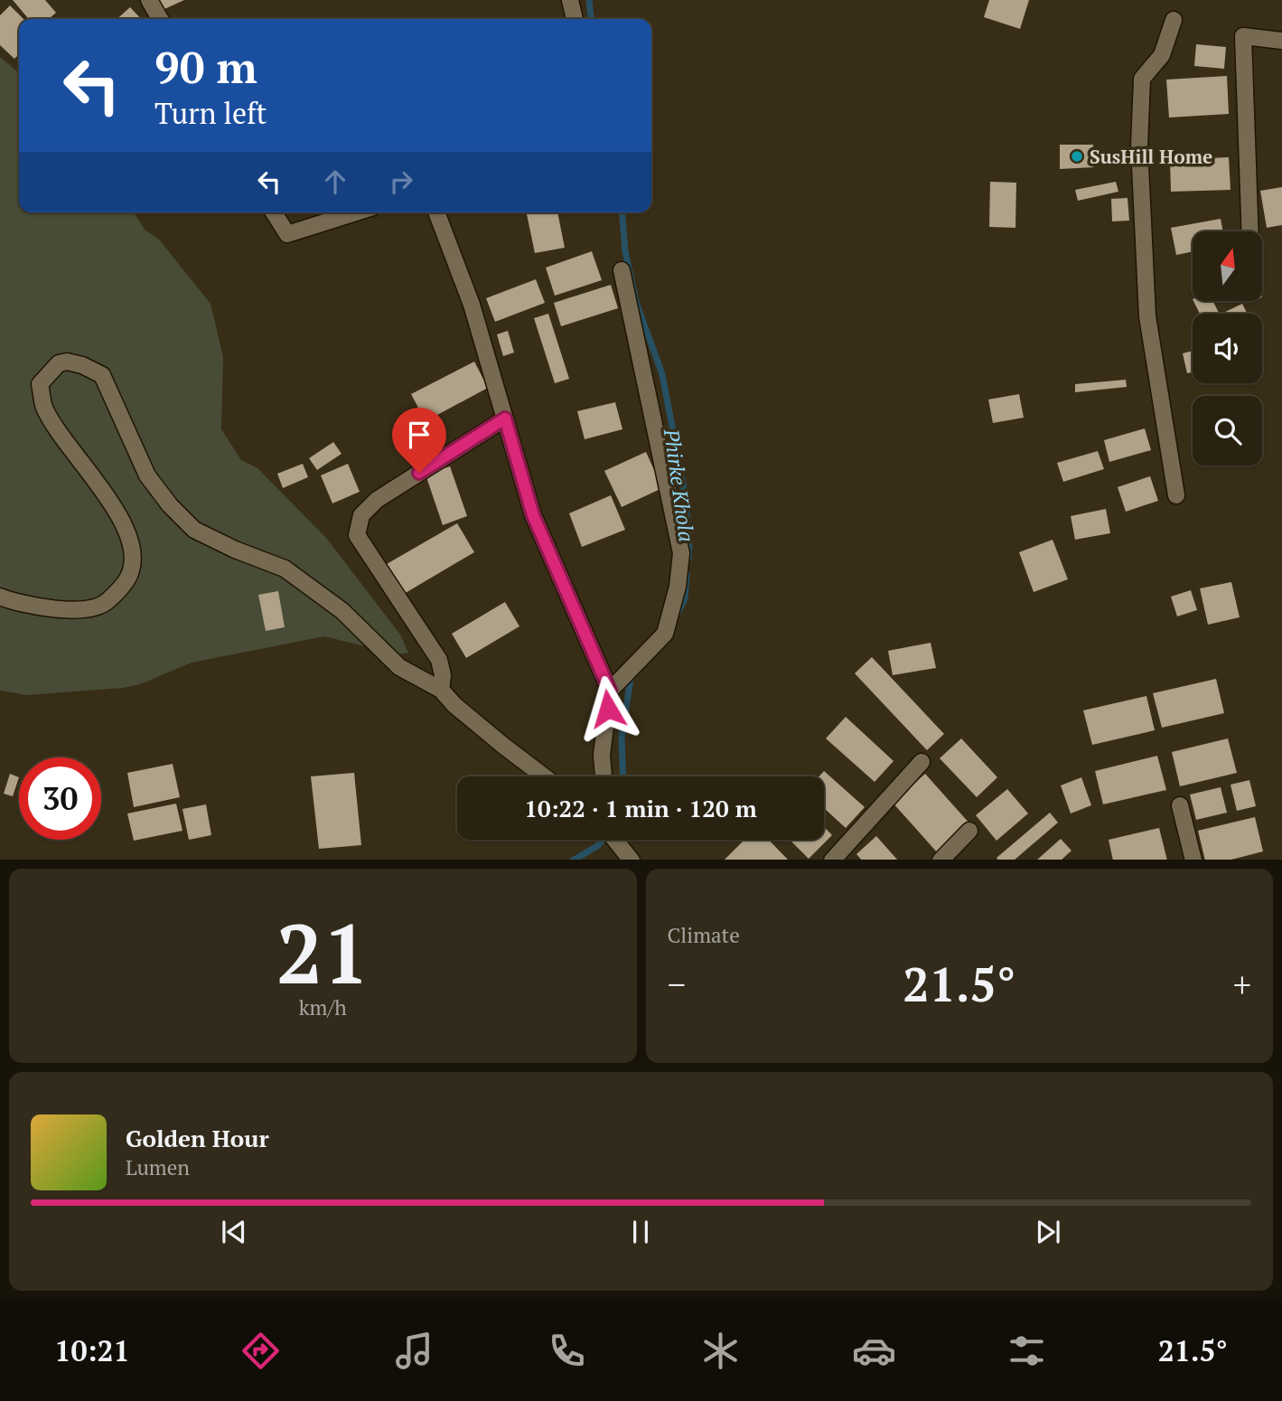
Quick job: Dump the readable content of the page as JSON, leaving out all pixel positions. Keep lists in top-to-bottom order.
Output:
{
  "water": ["Phirke Khola"],
  "places": ["SusHill Home"],
  "north": "top",
  "page": {
    "turn": ["90 m", "Turn left"],
    "limit": "30",
    "trip": "10:22 · 1 min · 120 m",
    "tile": [
      ["21", "km/h"],
      "Climate"
    ],
    "heat": ["−", "21.5°", "+"],
    "song": ["Golden Hour", "Lumen"],
    "tabs": ["10:21", "21.5°"]
  }
}
